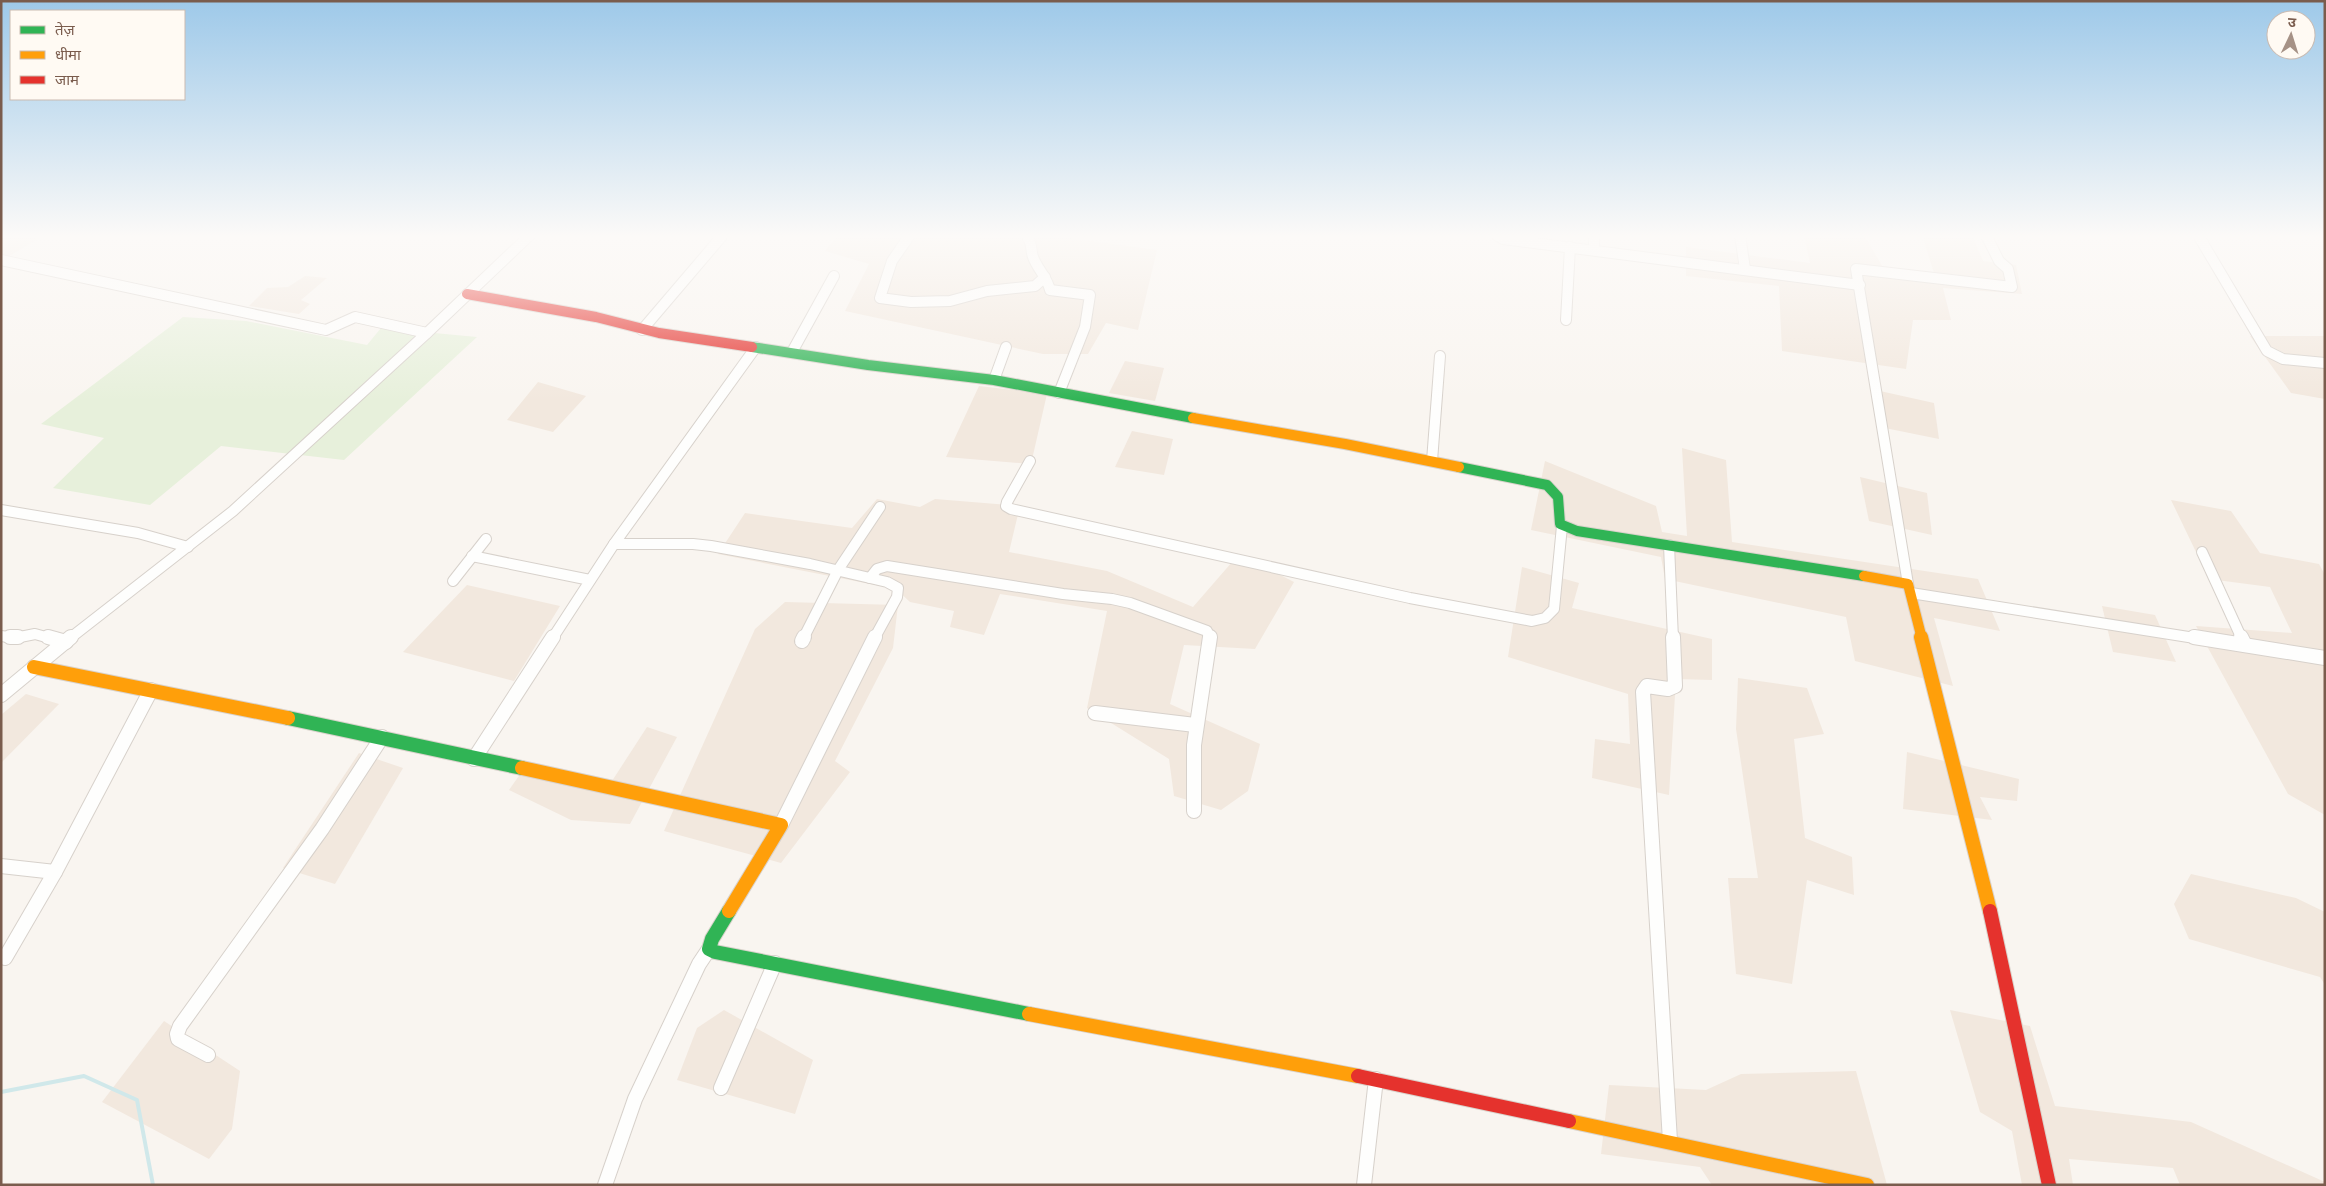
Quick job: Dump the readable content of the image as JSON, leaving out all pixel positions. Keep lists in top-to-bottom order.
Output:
{
  "legend": ["तेज़", "धीमा", "जाम"],
  "north": "top"
}
